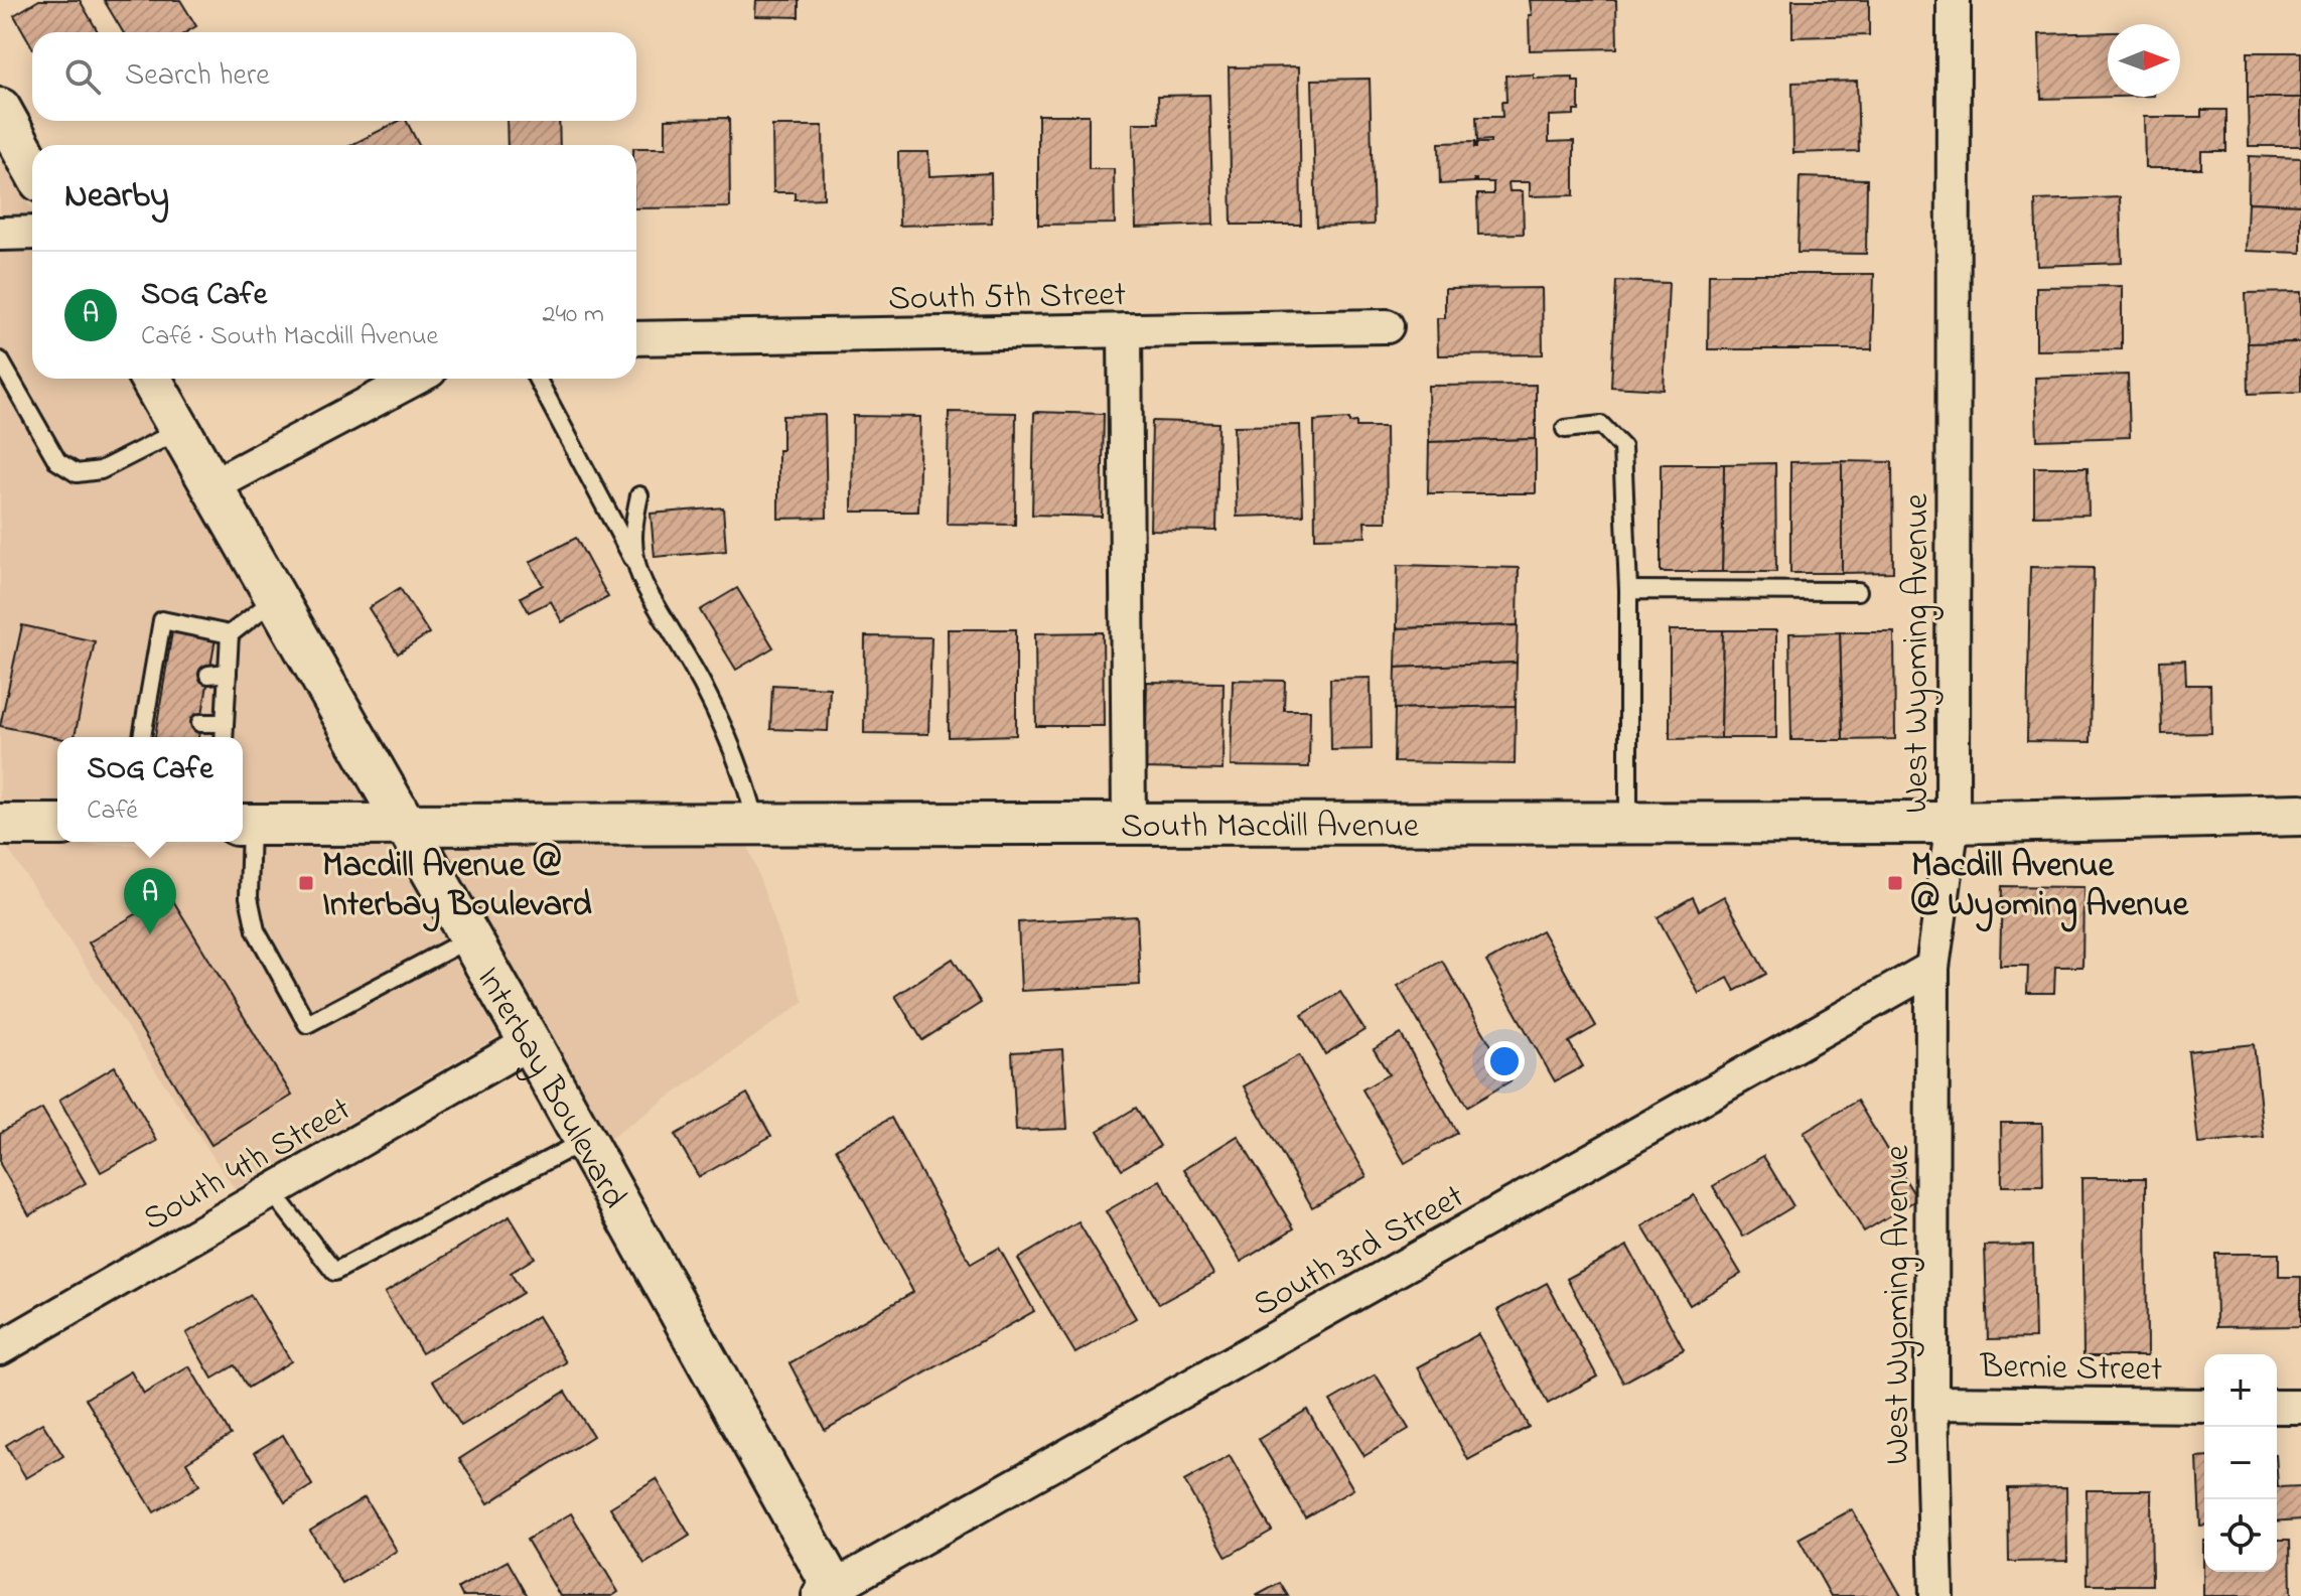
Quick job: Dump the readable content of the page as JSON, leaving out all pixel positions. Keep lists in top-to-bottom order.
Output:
{
  "streets": {
    "street": [
      "South 5th Street",
      "West Wyoming Avenue",
      "South Macdill Avenue",
      "Interbay Boulevard",
      "South 4th Street",
      "South 3rd Street",
      "Bernie Street"
    ]
  },
  "crossings": [
    ["West Wyoming Avenue", "South Macdill Avenue"],
    ["West Wyoming Avenue", "South 3rd Street"],
    ["West Wyoming Avenue", "Bernie Street"],
    ["South Macdill Avenue", "Interbay Boulevard"],
    ["Interbay Boulevard", "South 4th Street"],
    ["Interbay Boulevard", "South 3rd Street"]
  ],
  "places": {
    "transit": ["Macdill Avenue @ Interbay Boulevard", "Macdill Avenue @ Wyoming Avenue"]
  },
  "north": "right",
  "page": {
    "search": "Search here",
    "heading": "Nearby",
    "list": [
      {
        "mark": "A",
        "name": "SOG Cafe",
        "note": "Café · South Macdill Avenue",
        "value": "240 m"
      }
    ],
    "popup": ["SOG Cafe", "Café"],
    "pins": "A",
    "map_buttons": ["+", "−"]
  }
}
